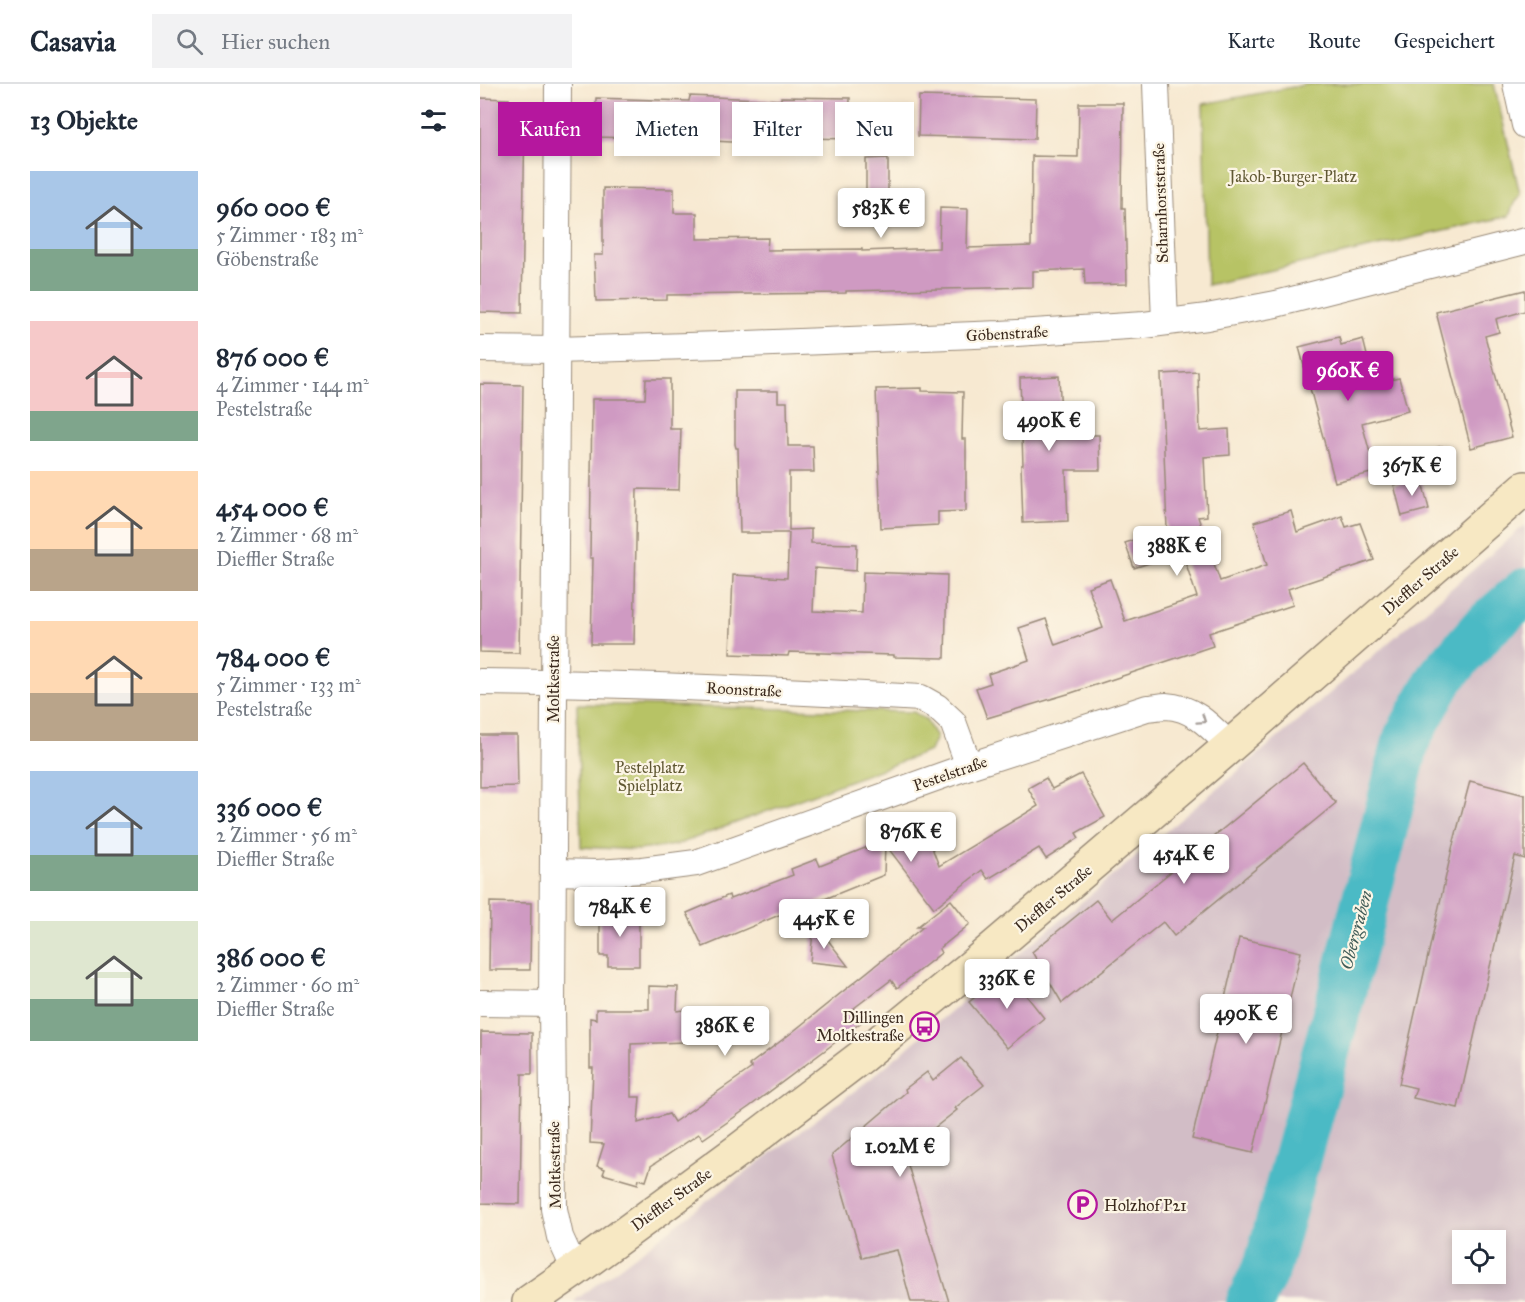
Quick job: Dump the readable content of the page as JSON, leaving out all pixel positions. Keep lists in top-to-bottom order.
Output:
{
  "streets": {
    "main road": ["Dieffler Straße"],
    "street": [
      "Scharnhorststraße",
      "Göbenstraße",
      "Moltkestraße",
      "Roonstraße",
      "Pestelstraße"
    ]
  },
  "crossings": [
    ["Scharnhorststraße", "Göbenstraße"],
    ["Göbenstraße", "Moltkestraße"],
    ["Dieffler Straße", "Moltkestraße"],
    ["Dieffler Straße", "Pestelstraße"],
    ["Moltkestraße", "Roonstraße"],
    ["Moltkestraße", "Pestelstraße"],
    ["Roonstraße", "Pestelstraße"]
  ],
  "one_way": ["Pestelstraße"],
  "water": ["Obergraben"],
  "parks": ["Jakob-Burger-Platz", "Pestelplatz Spielplatz"],
  "places": {
    "bus stop": ["Dillingen Moltkestraße"],
    "parking": ["Holzhof P21"]
  },
  "page": {
    "header": "Casavia",
    "search": "Hier suchen",
    "nav": ["Karte", "Route", "Gespeichert"],
    "heading": "13 Objekte",
    "chip": [
      "Kaufen",
      "Mieten",
      "Filter",
      "Neu"
    ],
    "list": [
      {
        "name": "960 000 €",
        "note": "5 Zimmer · 183 m² · Göbenstraße"
      },
      {
        "name": "876 000 €",
        "note": "4 Zimmer · 144 m² · Pestelstraße"
      },
      {
        "name": "454 000 €",
        "note": "2 Zimmer · 68 m² · Dieffler Straße"
      },
      {
        "name": "784 000 €",
        "note": "5 Zimmer · 133 m² · Pestelstraße"
      },
      {
        "name": "336 000 €",
        "note": "2 Zimmer · 56 m² · Dieffler Straße"
      },
      {
        "name": "386 000 €",
        "note": "2 Zimmer · 60 m² · Dieffler Straße"
      }
    ],
    "price": [
      "583K €",
      "960K €",
      "490K €",
      "367K €",
      "388K €",
      "876K €",
      "454K €",
      "784K €",
      "445K €",
      "336K €",
      "490K €",
      "386K €",
      "1.02M €"
    ]
  }
}
